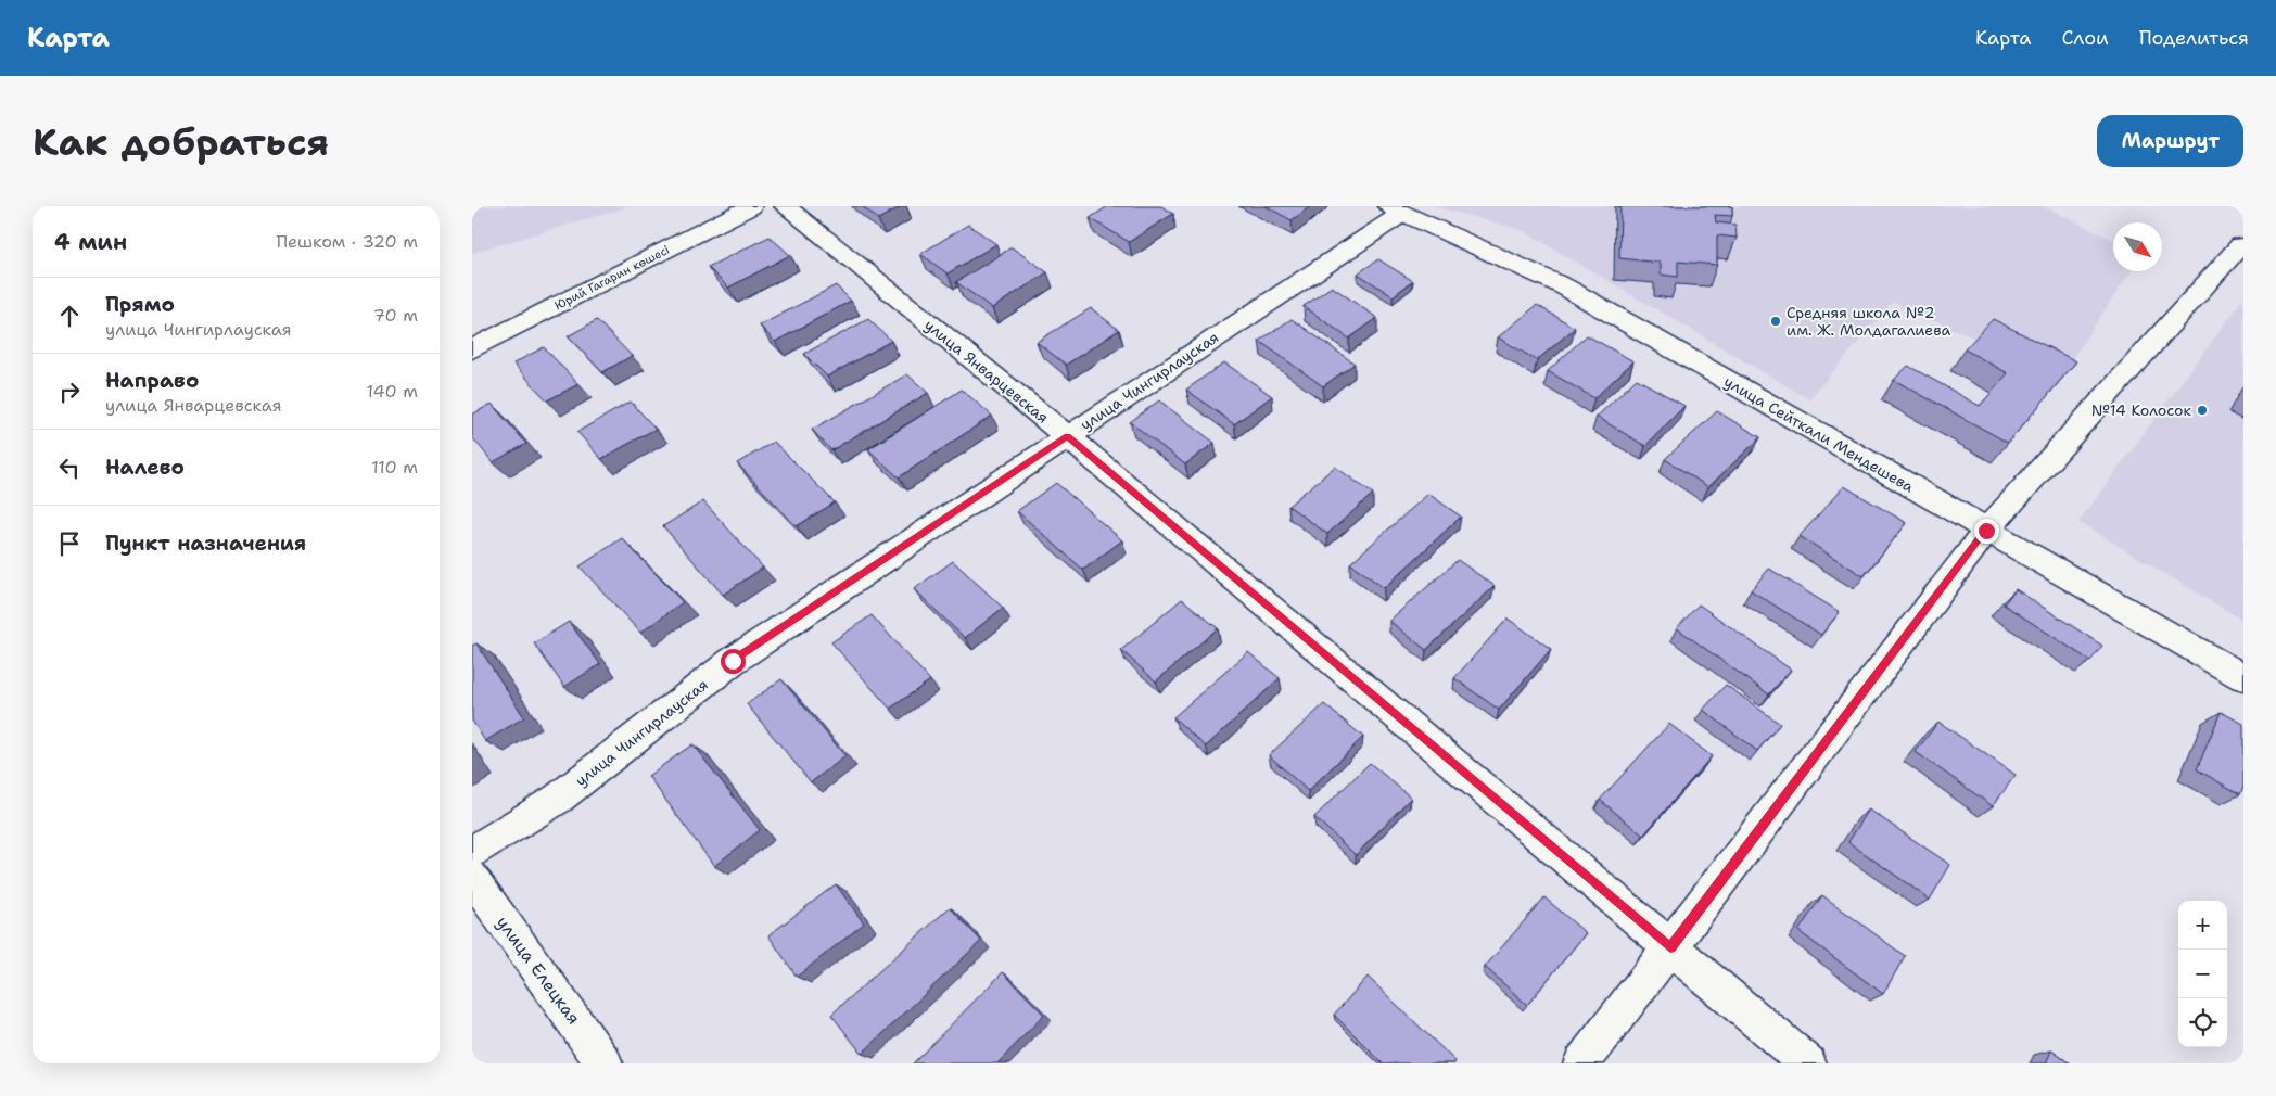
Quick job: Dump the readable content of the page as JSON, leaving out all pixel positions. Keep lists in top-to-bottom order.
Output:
{
  "streets": {
    "street": [
      "Юрий Гагарин көшесі",
      "улица Январцевская",
      "улица Чингирлауская",
      "улица Сейткали Мендешева",
      "улица Елецкая"
    ]
  },
  "crossings": [
    ["улица Январцевская", "улица Чингирлауская"],
    ["улица Чингирлауская", "улица Сейткали Мендешева"]
  ],
  "places": ["Средняя школа №2 им. Ж. Молдагалиева", "№14 Колосок"],
  "north": "bottom right",
  "page": {
    "header": "Карта",
    "nav": ["Карта", "Слои", "Поделиться"],
    "buttons": "Маршрут",
    "title": "Как добраться",
    "heading": ["4 мин", "Пешком · 320 m"],
    "list": [
      ["Прямо", "улица Чингирлауская", "70 m"],
      ["Направо", "улица Январцевская", "140 m"],
      ["Налево", "110 m"],
      "Пункт назначения"
    ],
    "map_buttons": ["+", "−"]
  }
}
